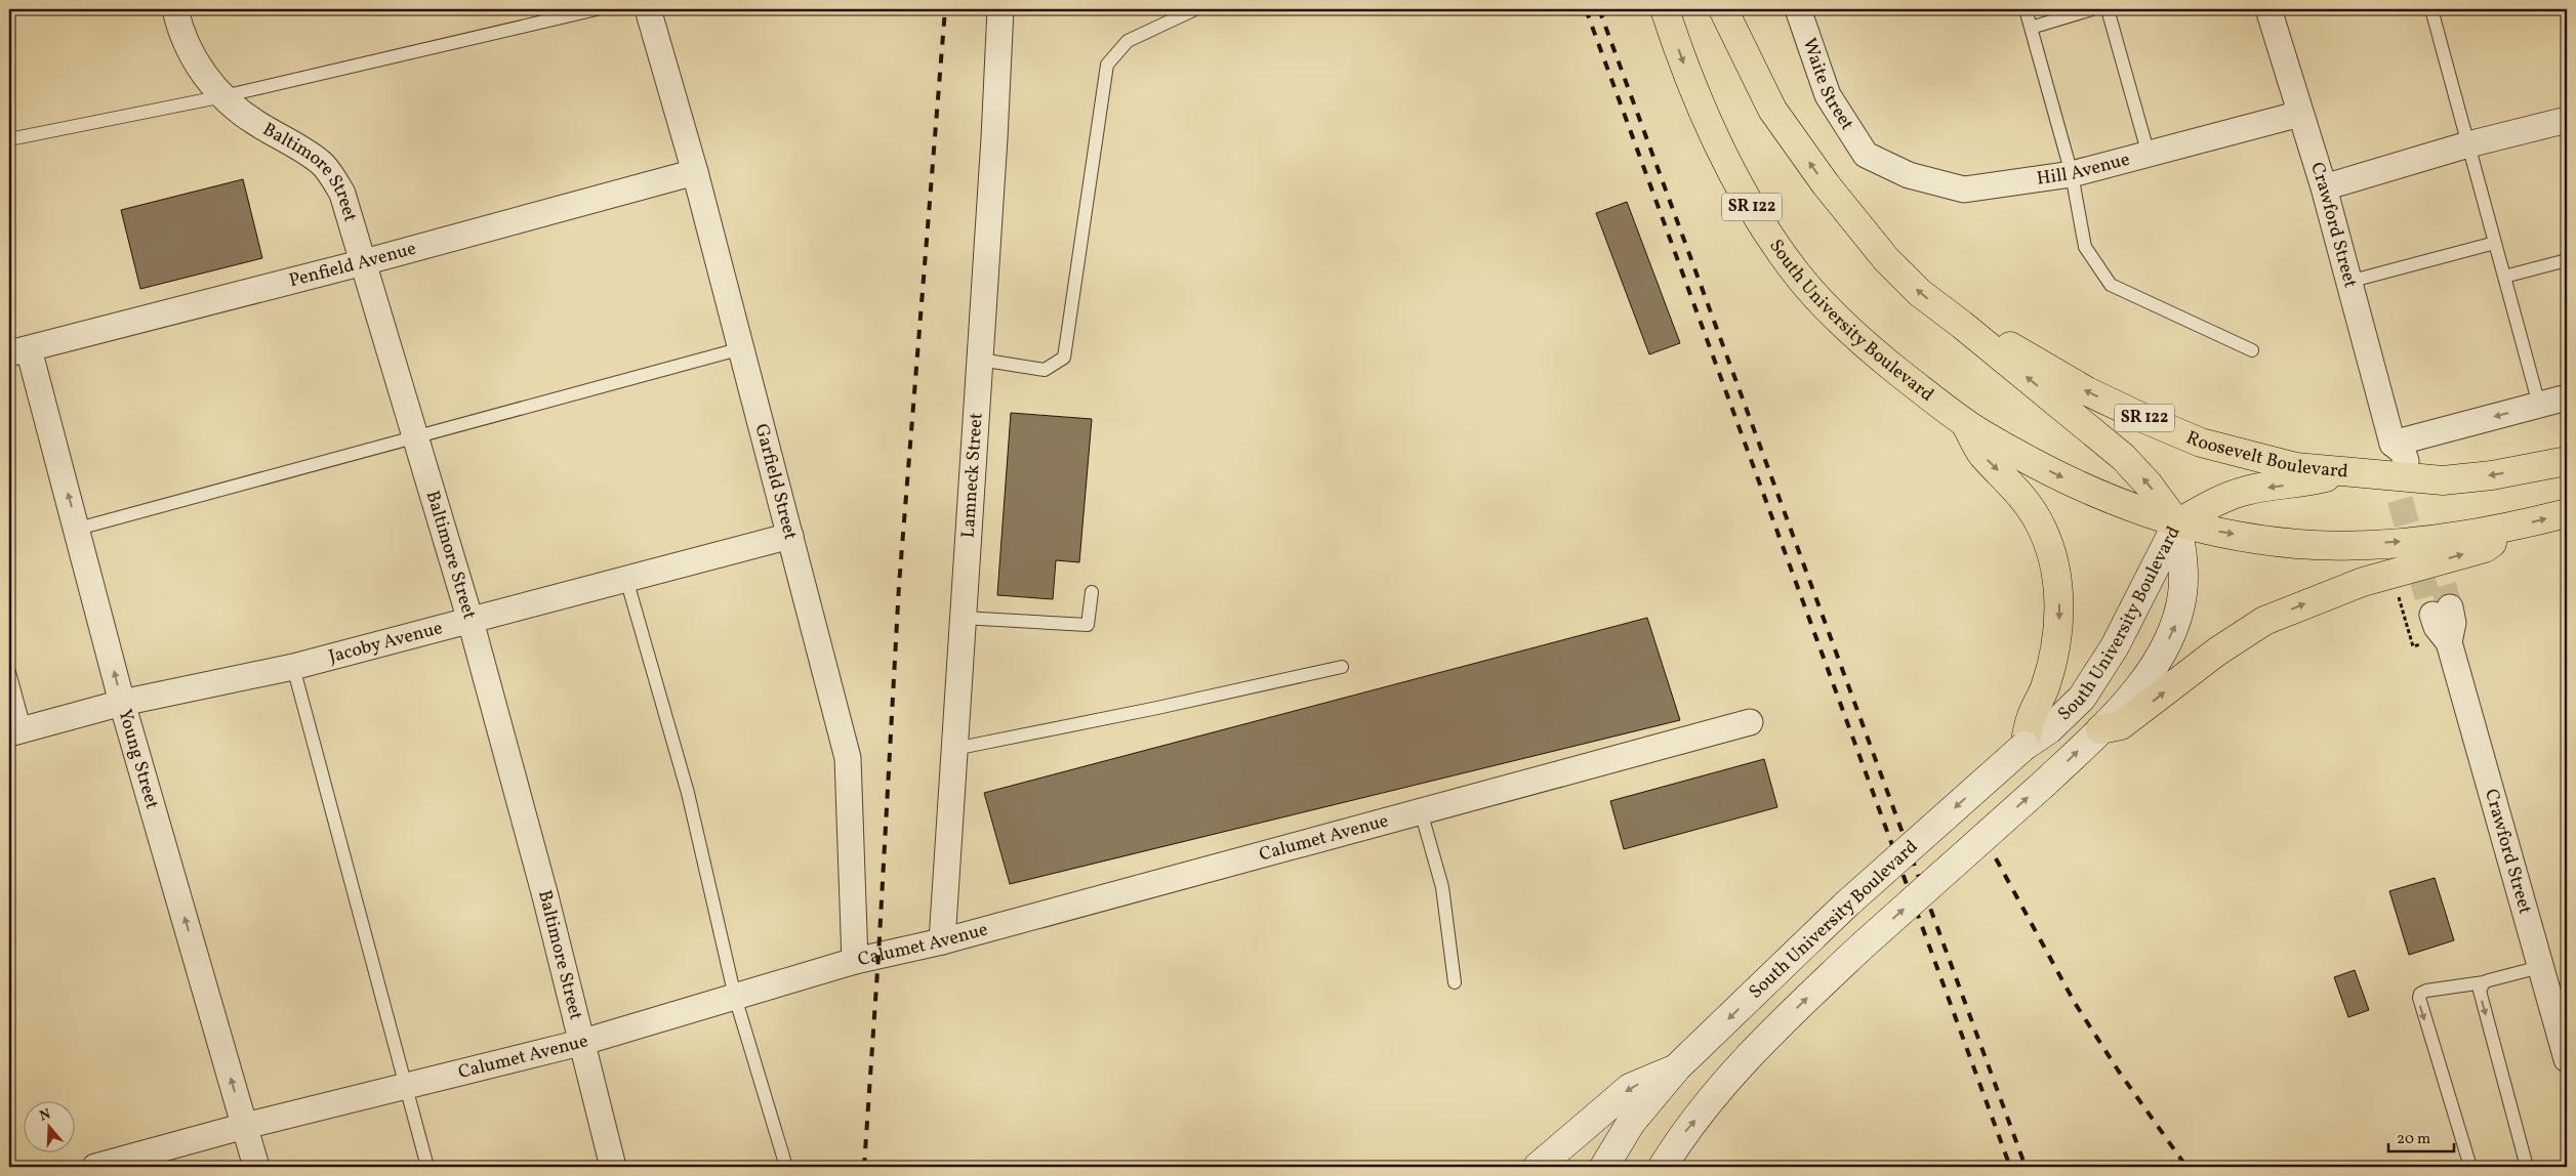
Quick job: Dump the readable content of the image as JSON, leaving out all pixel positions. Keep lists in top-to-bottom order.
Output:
{
  "streets": {
    "main road": ["SR 122", "South University Boulevard", "Roosevelt Boulevard"],
    "street": [
      "Waite Street",
      "Hill Avenue",
      "Baltimore Street",
      "Crawford Street",
      "Penfield Avenue",
      "Lamneck Street",
      "Garfield Street",
      "Jacoby Avenue",
      "Young Street",
      "Calumet Avenue"
    ]
  },
  "crossings": [
    ["Waite Street", "Hill Avenue"],
    ["Hill Avenue", "Crawford Street"],
    ["Baltimore Street", "Penfield Avenue"],
    ["Baltimore Street", "Jacoby Avenue"],
    ["Baltimore Street", "Calumet Avenue"],
    ["SR 122", "South University Boulevard"],
    ["SR 122", "Roosevelt Boulevard"],
    ["Penfield Avenue", "Garfield Street"],
    ["Penfield Avenue", "Young Street"],
    ["Lamneck Street", "Calumet Avenue"],
    ["Garfield Street", "Jacoby Avenue"],
    ["Garfield Street", "Calumet Avenue"],
    ["Jacoby Avenue", "Young Street"],
    ["Young Street", "Calumet Avenue"]
  ],
  "one_way": ["Young Street"],
  "scale_bar": "20 m",
  "north": "top"
}
